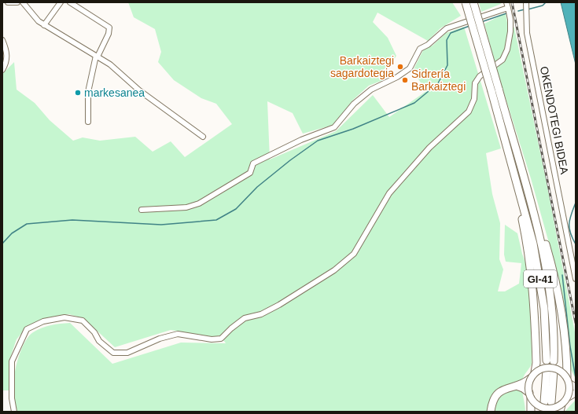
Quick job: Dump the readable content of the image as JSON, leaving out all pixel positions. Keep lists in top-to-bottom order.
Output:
{
  "streets": {
    "highway": ["GI-41"],
    "street": ["OKENDOTEGI BIDEA"]
  },
  "places": ["Barkaiztegi sagardotegia", "Sidrería Barkaiztegi", "markesanea"]
}
